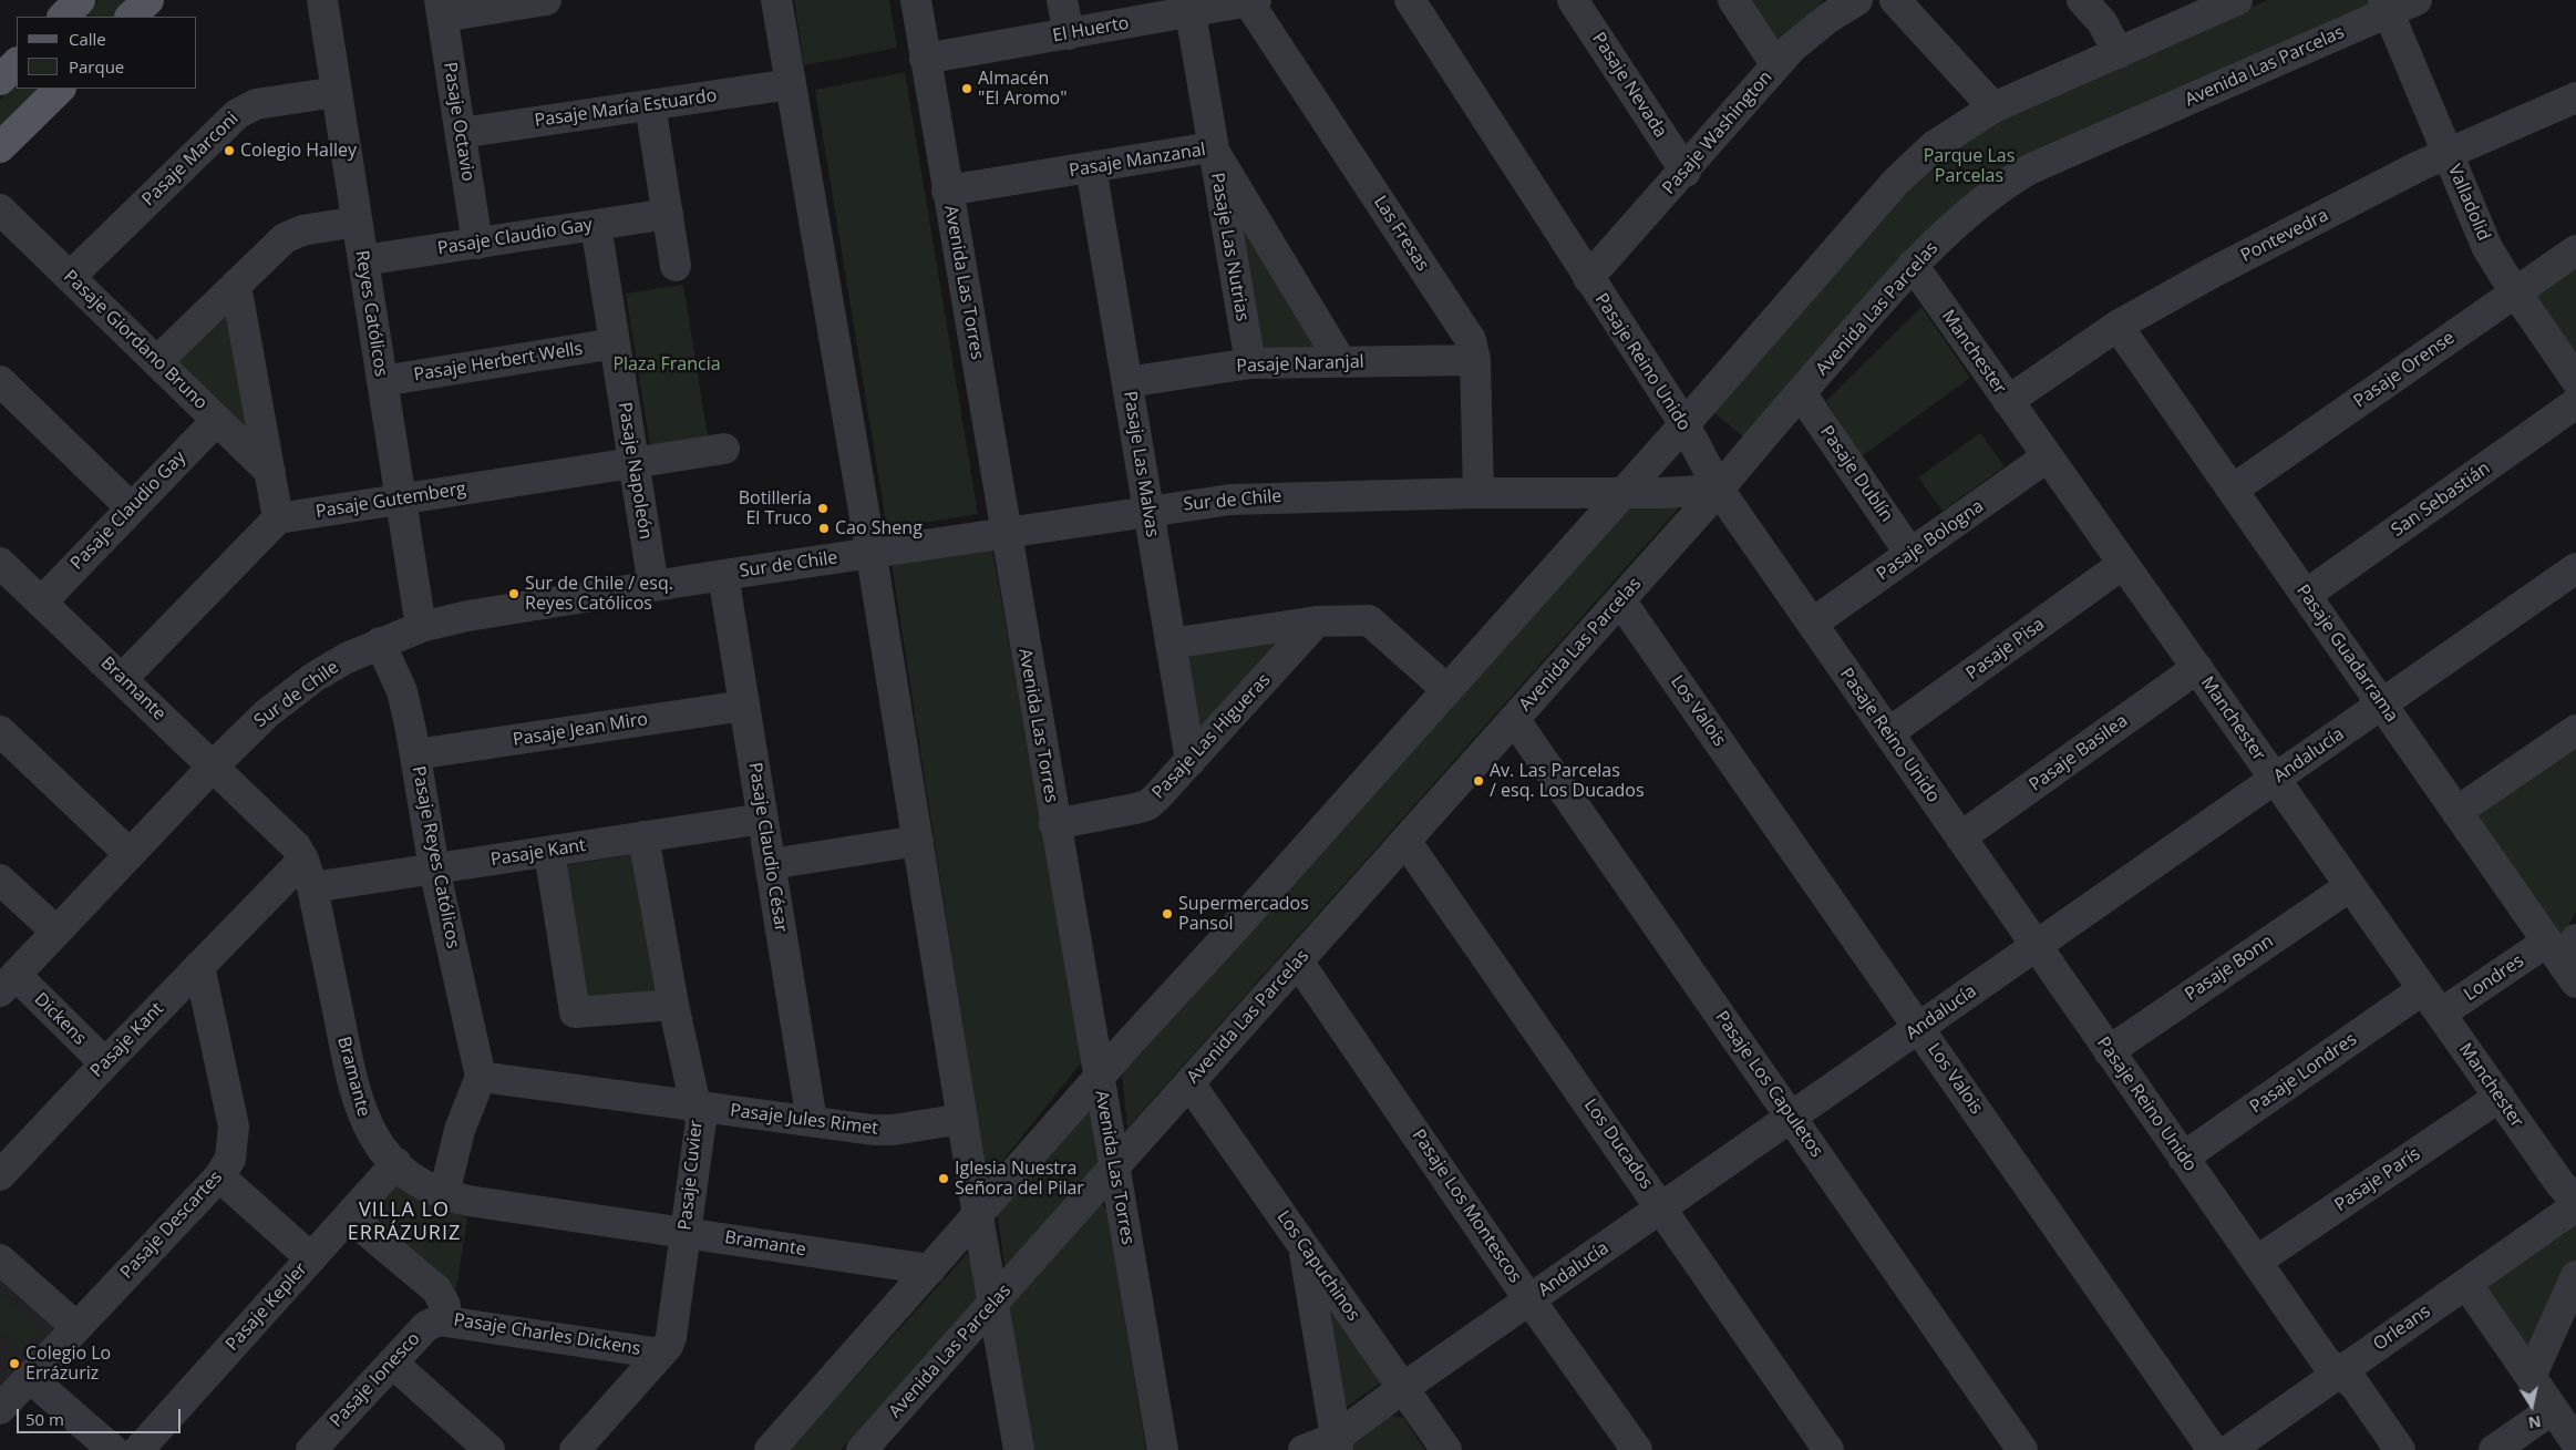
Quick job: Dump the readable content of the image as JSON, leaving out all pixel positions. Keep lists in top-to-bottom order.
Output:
{
  "streets": {
    "street": [
      "El Huerto",
      "Avenida Las Parcelas",
      "Pasaje Nevada",
      "Pasaje María Estuardo",
      "Pasaje Octavio",
      "Pasaje Washington",
      "Pasaje Marconi",
      "Pasaje Manzanal",
      "Valladolid",
      "Las Fresas",
      "Pontevedra",
      "Pasaje Claudio Gay",
      "Pasaje Las Nutrias",
      "Avenida Las Torres",
      "Reyes Católicos",
      "Pasaje Giordano Bruno",
      "Manchester",
      "Pasaje Herbert Wells",
      "Pasaje Reino Unido",
      "Pasaje Naranjal",
      "Pasaje Orense",
      "Pasaje Las Malvas",
      "Pasaje Napoleón",
      "Pasaje Dublín",
      "San Sebastián",
      "Pasaje Gutemberg",
      "Sur de Chile",
      "Pasaje Bologna",
      "Pasaje Pisa",
      "Pasaje Guadarrama",
      "Bramante",
      "Los Valois",
      "Pasaje Jean Miro",
      "Pasaje Las Higueras",
      "Pasaje Basilea",
      "Andalucía",
      "Pasaje Claudio César",
      "Pasaje Kant",
      "Pasaje Reyes Católicos",
      "Pasaje Bonn",
      "Londres",
      "Dickens",
      "Pasaje Londres",
      "Pasaje Los Capuletos",
      "Pasaje Jules Rimet",
      "Los Ducados",
      "Pasaje Cuvier",
      "Pasaje París",
      "Pasaje Los Montescos",
      "Pasaje Descartes",
      "Los Capuchinos",
      "Pasaje Kepler",
      "Orleans",
      "Pasaje Charles Dickens",
      "Pasaje Ionesco"
    ]
  },
  "crossings": [
    ["El Huerto", "Las Fresas"],
    ["El Huerto", "Pasaje Las Nutrias"],
    ["El Huerto", "Avenida Las Torres"],
    ["Avenida Las Parcelas", "Valladolid"],
    ["Avenida Las Parcelas", "Avenida Las Torres"],
    ["Avenida Las Parcelas", "Manchester"],
    ["Avenida Las Parcelas", "Pasaje Reino Unido"],
    ["Avenida Las Parcelas", "Pasaje Dublín"],
    ["Avenida Las Parcelas", "Sur de Chile"],
    ["Avenida Las Parcelas", "Los Valois"],
    ["Avenida Las Parcelas", "Pasaje Los Capuletos"],
    ["Avenida Las Parcelas", "Los Ducados"],
    ["Avenida Las Parcelas", "Pasaje Los Montescos"],
    ["Avenida Las Parcelas", "Los Capuchinos"],
    ["Pasaje Nevada", "Pasaje Washington"],
    ["Pasaje María Estuardo", "Pasaje Octavio"],
    ["Pasaje Octavio", "Pasaje Claudio Gay"],
    ["Pasaje Washington", "Pasaje Reino Unido"],
    ["Pasaje Marconi", "Reyes Católicos"],
    ["Pasaje Marconi", "Pasaje Giordano Bruno"],
    ["Pasaje Manzanal", "Pasaje Las Nutrias"],
    ["Pasaje Manzanal", "Avenida Las Torres"],
    ["Pasaje Manzanal", "Pasaje Naranjal"],
    ["Pasaje Manzanal", "Pasaje Las Malvas"],
    ["Valladolid", "Pontevedra"],
    ["Valladolid", "Pasaje Orense"],
    ["Las Fresas", "Pasaje Naranjal"],
    ["Las Fresas", "Sur de Chile"],
    ["Pontevedra", "Manchester"],
    ["Pontevedra", "Pasaje Guadarrama"],
    ["Pasaje Claudio Gay", "Reyes Católicos"],
    ["Pasaje Claudio Gay", "Pasaje Giordano Bruno"],
    ["Pasaje Claudio Gay", "Pasaje Napoleón"],
    ["Pasaje Claudio Gay", "Bramante"],
    ["Pasaje Las Nutrias", "Pasaje Naranjal"],
    ["Avenida Las Torres", "Sur de Chile"],
    ["Avenida Las Torres", "Pasaje Las Higueras"],
    ["Reyes Católicos", "Pasaje Herbert Wells"],
    ["Reyes Católicos", "Pasaje Gutemberg"],
    ["Reyes Católicos", "Sur de Chile"],
    ["Manchester", "Pasaje Bologna"],
    ["Manchester", "Pasaje Pisa"],
    ["Manchester", "Pasaje Basilea"],
    ["Manchester", "Andalucía"],
    ["Manchester", "Pasaje Bonn"],
    ["Manchester", "Londres"],
    ["Manchester", "Pasaje Londres"],
    ["Manchester", "Pasaje París"],
    ["Pasaje Herbert Wells", "Pasaje Napoleón"],
    ["Pasaje Reino Unido", "Sur de Chile"],
    ["Pasaje Reino Unido", "Pasaje Bologna"],
    ["Pasaje Reino Unido", "Pasaje Pisa"],
    ["Pasaje Reino Unido", "Pasaje Basilea"],
    ["Pasaje Reino Unido", "Andalucía"],
    ["Pasaje Reino Unido", "Pasaje Bonn"],
    ["Pasaje Reino Unido", "Pasaje Londres"],
    ["Pasaje Reino Unido", "Pasaje París"],
    ["Pasaje Reino Unido", "Orleans"],
    ["Pasaje Naranjal", "Pasaje Las Malvas"],
    ["Pasaje Orense", "Pasaje Guadarrama"],
    ["Pasaje Las Malvas", "Sur de Chile"],
    ["Pasaje Las Malvas", "Pasaje Las Higueras"],
    ["Pasaje Napoleón", "Pasaje Gutemberg"],
    ["Pasaje Napoleón", "Sur de Chile"],
    ["Pasaje Dublín", "Pasaje Bologna"],
    ["San Sebastián", "Pasaje Guadarrama"],
    ["Sur de Chile", "Bramante"],
    ["Sur de Chile", "Pasaje Claudio César"],
    ["Sur de Chile", "Pasaje Reyes Católicos"],
    ["Sur de Chile", "Dickens"],
    ["Pasaje Guadarrama", "Andalucía"],
    ["Pasaje Guadarrama", "Londres"],
    ["Bramante", "Pasaje Kant"],
    ["Bramante", "Pasaje Cuvier"],
    ["Bramante", "Pasaje Kepler"],
    ["Los Valois", "Andalucía"],
    ["Pasaje Jean Miro", "Pasaje Claudio César"],
    ["Pasaje Jean Miro", "Pasaje Reyes Católicos"],
    ["Andalucía", "Pasaje Los Capuletos"],
    ["Andalucía", "Los Ducados"],
    ["Andalucía", "Pasaje Los Montescos"],
    ["Andalucía", "Los Capuchinos"],
    ["Pasaje Claudio César", "Pasaje Kant"],
    ["Pasaje Claudio César", "Pasaje Jules Rimet"],
    ["Pasaje Kant", "Pasaje Reyes Católicos"],
    ["Pasaje Kant", "Dickens"],
    ["Pasaje Kant", "Pasaje Cuvier"],
    ["Pasaje Kant", "Pasaje Descartes"],
    ["Pasaje Reyes Católicos", "Pasaje Jules Rimet"],
    ["Pasaje Jules Rimet", "Pasaje Cuvier"],
    ["Pasaje Cuvier", "Pasaje Charles Dickens"],
    ["Pasaje Kepler", "Pasaje Charles Dickens"],
    ["Pasaje Charles Dickens", "Pasaje Ionesco"]
  ],
  "districts": ["VILLA LO ERRÁZURIZ"],
  "parks": ["Parque Las Parcelas", "Plaza Francia"],
  "places": [
    "Almacén \"El Aromo\"",
    "Colegio Halley",
    "Botillería El Truco",
    "Cao Sheng",
    "Sur de Chile / esq. Reyes Católicos",
    "Av. Las Parcelas / esq. Los Ducados",
    "Supermercados Pansol",
    "Iglesia Nuestra Señora del Pilar",
    "Colegio Lo Errázuriz"
  ],
  "legend": ["Calle", "Parque"],
  "scale_bar": "50 m",
  "north": "bottom"
}
